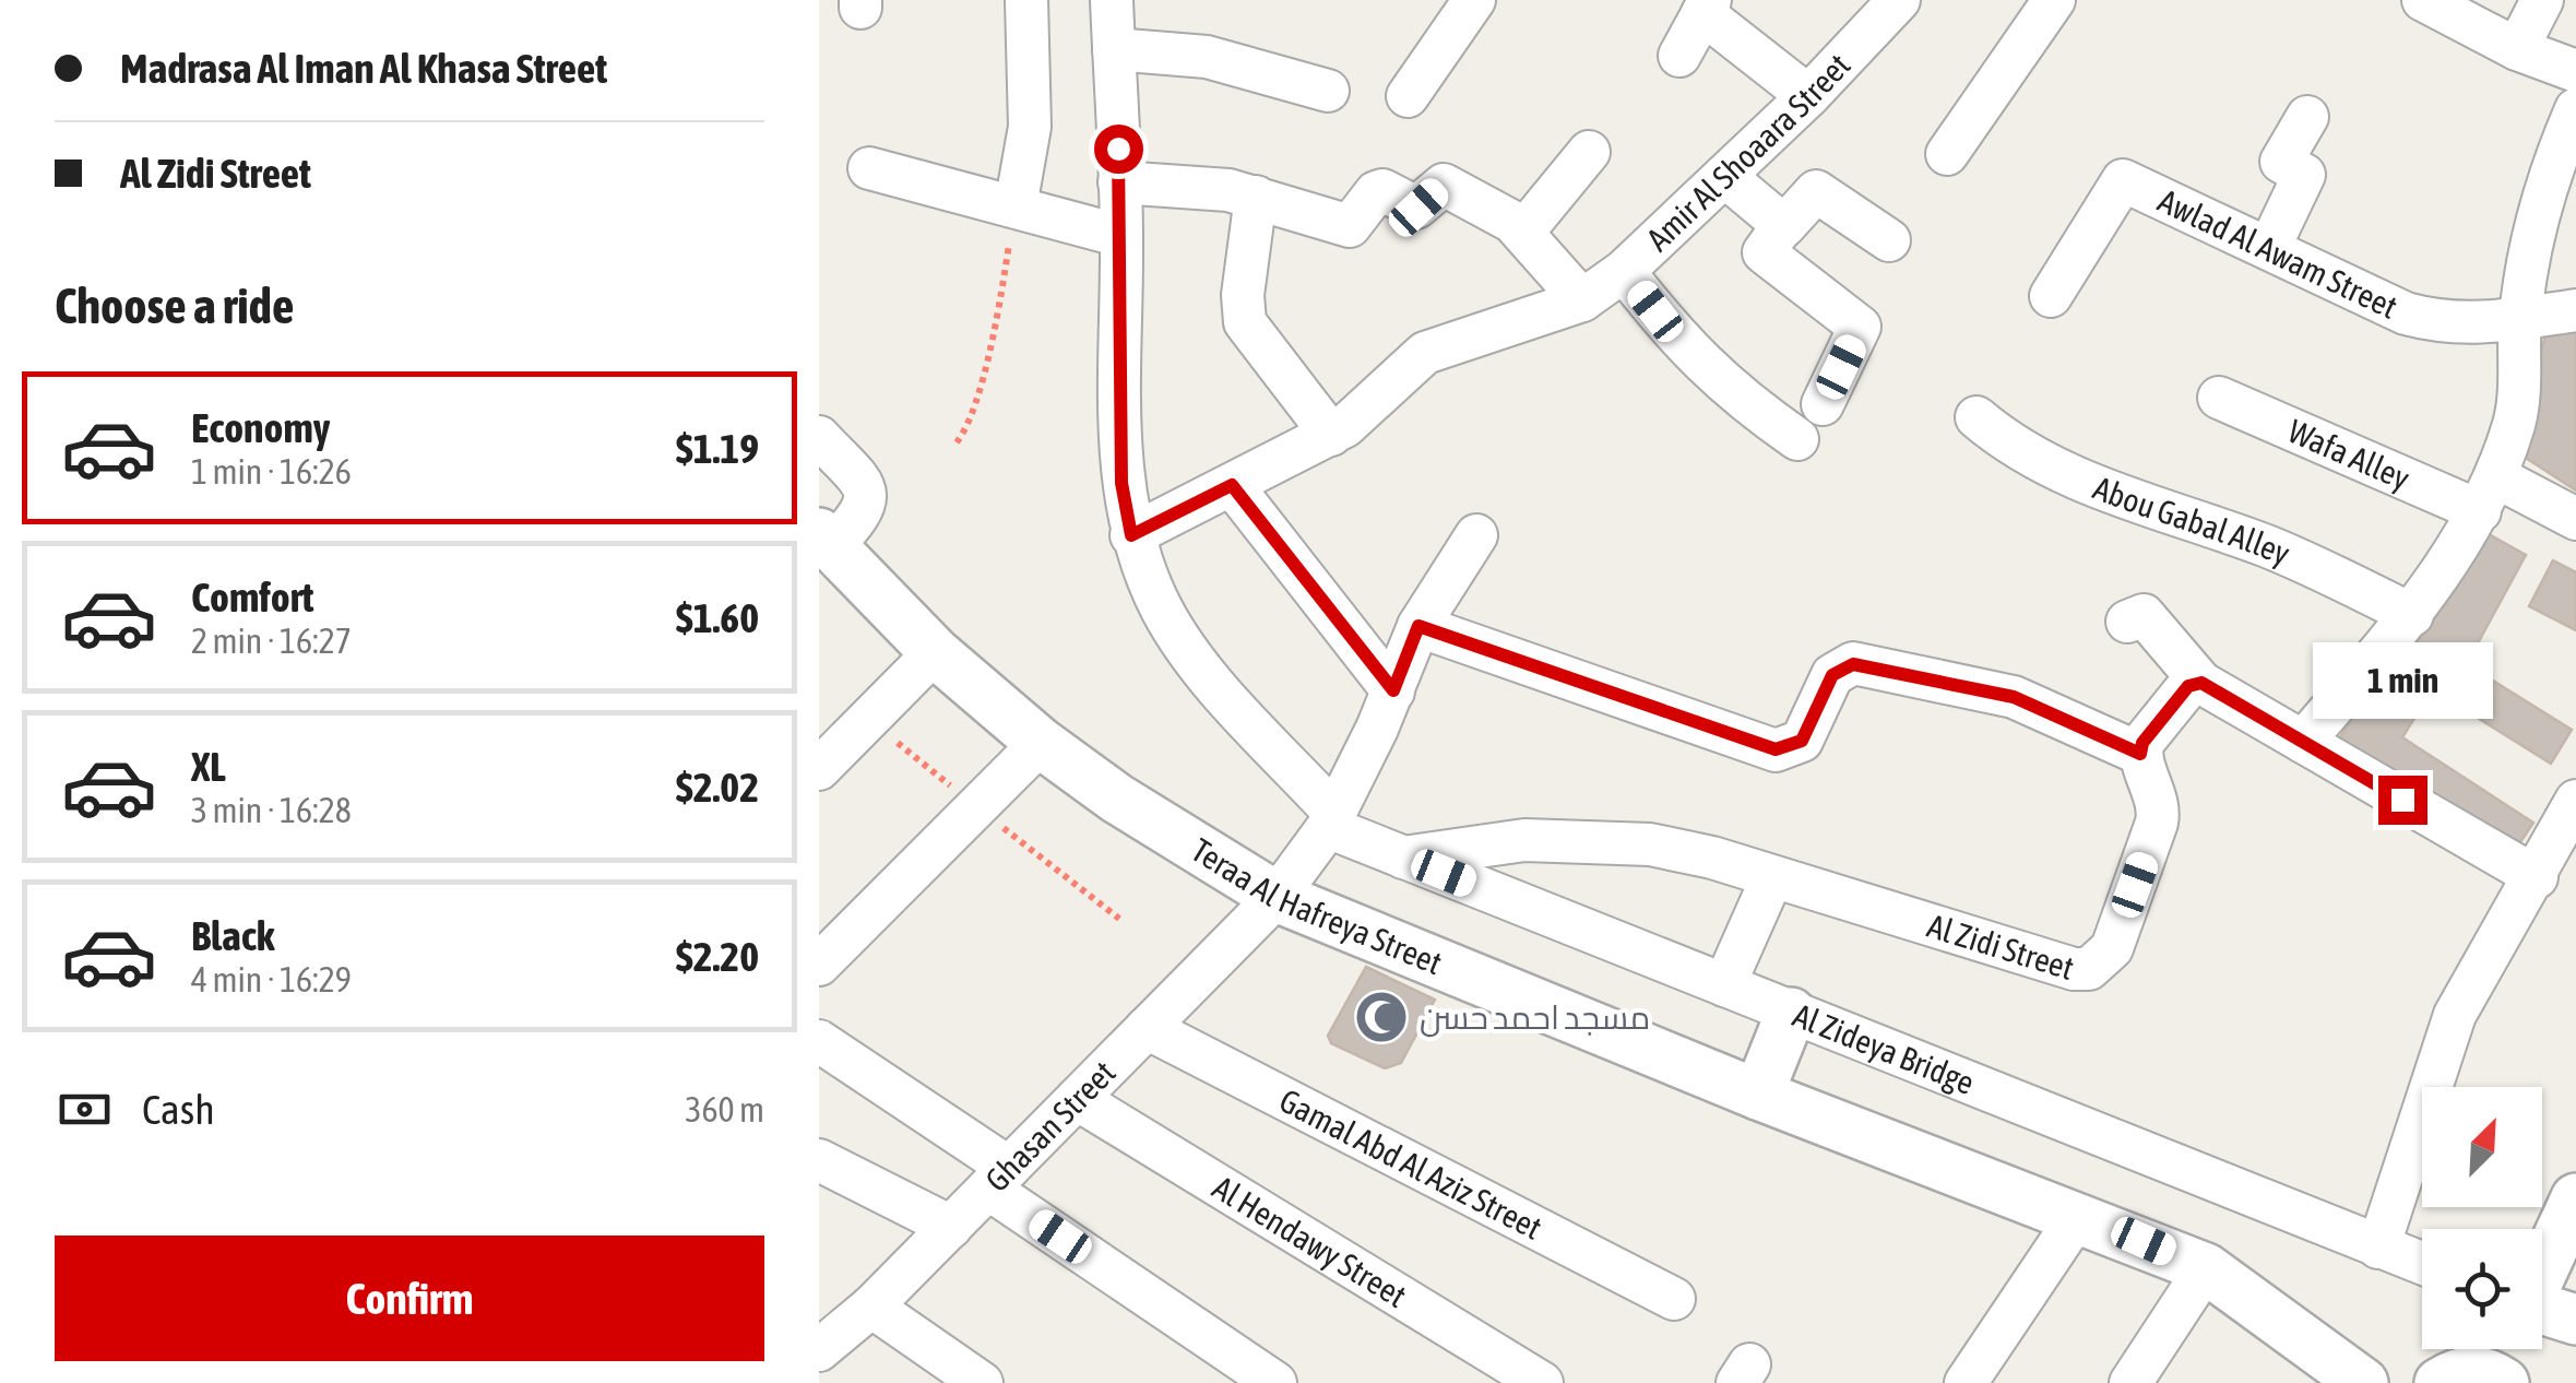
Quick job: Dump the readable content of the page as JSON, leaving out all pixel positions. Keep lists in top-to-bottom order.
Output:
{
  "streets": {
    "street": [
      "Amir Al Shoaara Street",
      "Awlad Al Awam Street",
      "Wafa Alley",
      "Abou Gabal Alley",
      "Teraa Al Hafreya Street",
      "Al Zidi Street",
      "Al Zideya Bridge",
      "Ghasan Street",
      "Gamal Abd Al Aziz Street",
      "Al Hendawy Street"
    ]
  },
  "crossings": [
    ["Teraa Al Hafreya Street", "Ghasan Street"],
    ["Al Zidi Street", "Al Zideya Bridge"],
    ["Al Zideya Bridge", "Ghasan Street"],
    ["Ghasan Street", "Gamal Abd Al Aziz Street"],
    ["Ghasan Street", "Al Hendawy Street"]
  ],
  "places": {
    "mosque": ["مسجد احمد حسن"]
  },
  "north": "top right",
  "page": {
    "banner": ["Madrasa Al Iman Al Khasa Street", "Al Zidi Street"],
    "heading": "Choose a ride",
    "list": [
      {
        "name": "Economy",
        "note": "1 min · 16:26",
        "value": "$1.19"
      },
      {
        "name": "Comfort",
        "note": "2 min · 16:27",
        "value": "$1.60"
      },
      {
        "name": "XL",
        "note": "3 min · 16:28",
        "value": "$2.02"
      },
      {
        "name": "Black",
        "note": "4 min · 16:29",
        "value": "$2.20"
      }
    ],
    "bubble": "1 min",
    "pay": ["Cash", "360 m"],
    "buttons": "Confirm"
  }
}
